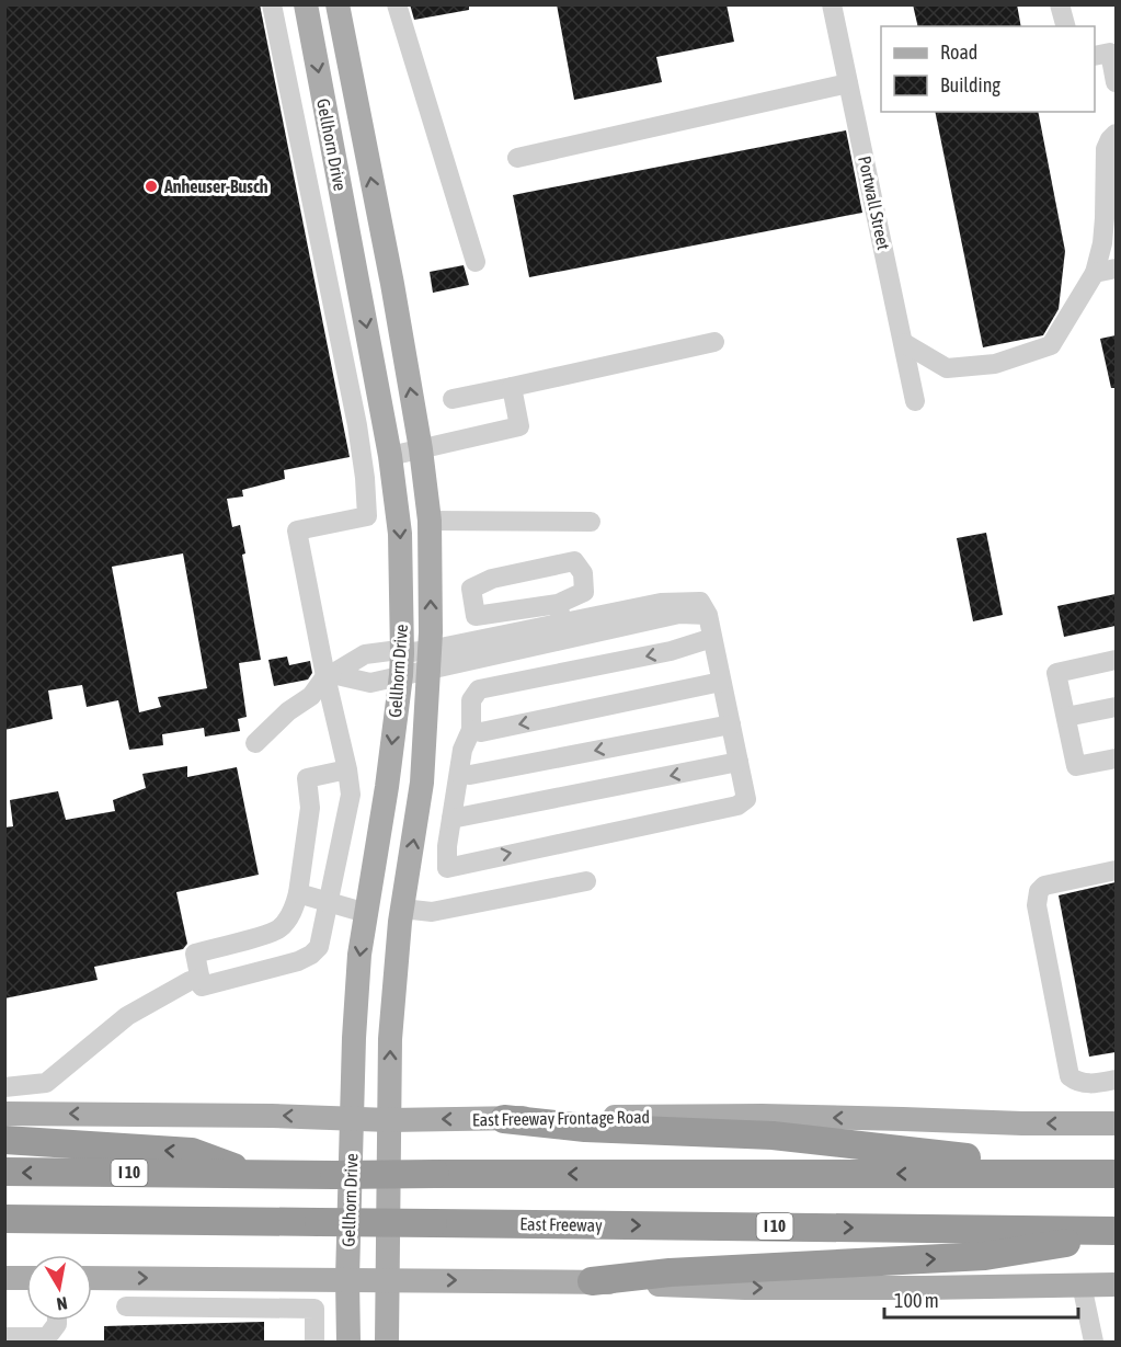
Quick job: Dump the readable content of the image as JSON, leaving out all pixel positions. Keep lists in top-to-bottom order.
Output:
{
  "streets": {
    "highway": ["I 10", "East Freeway"],
    "main road": ["Gellhorn Drive", "East Freeway Frontage Road"],
    "street": ["Portwall Street"]
  },
  "crossings": [
    ["Gellhorn Drive", "East Freeway Frontage Road"]
  ],
  "places": ["Anheuser-Busch"],
  "legend": ["Road", "Building"],
  "scale_bar": "100 m",
  "north": "bottom"
}
